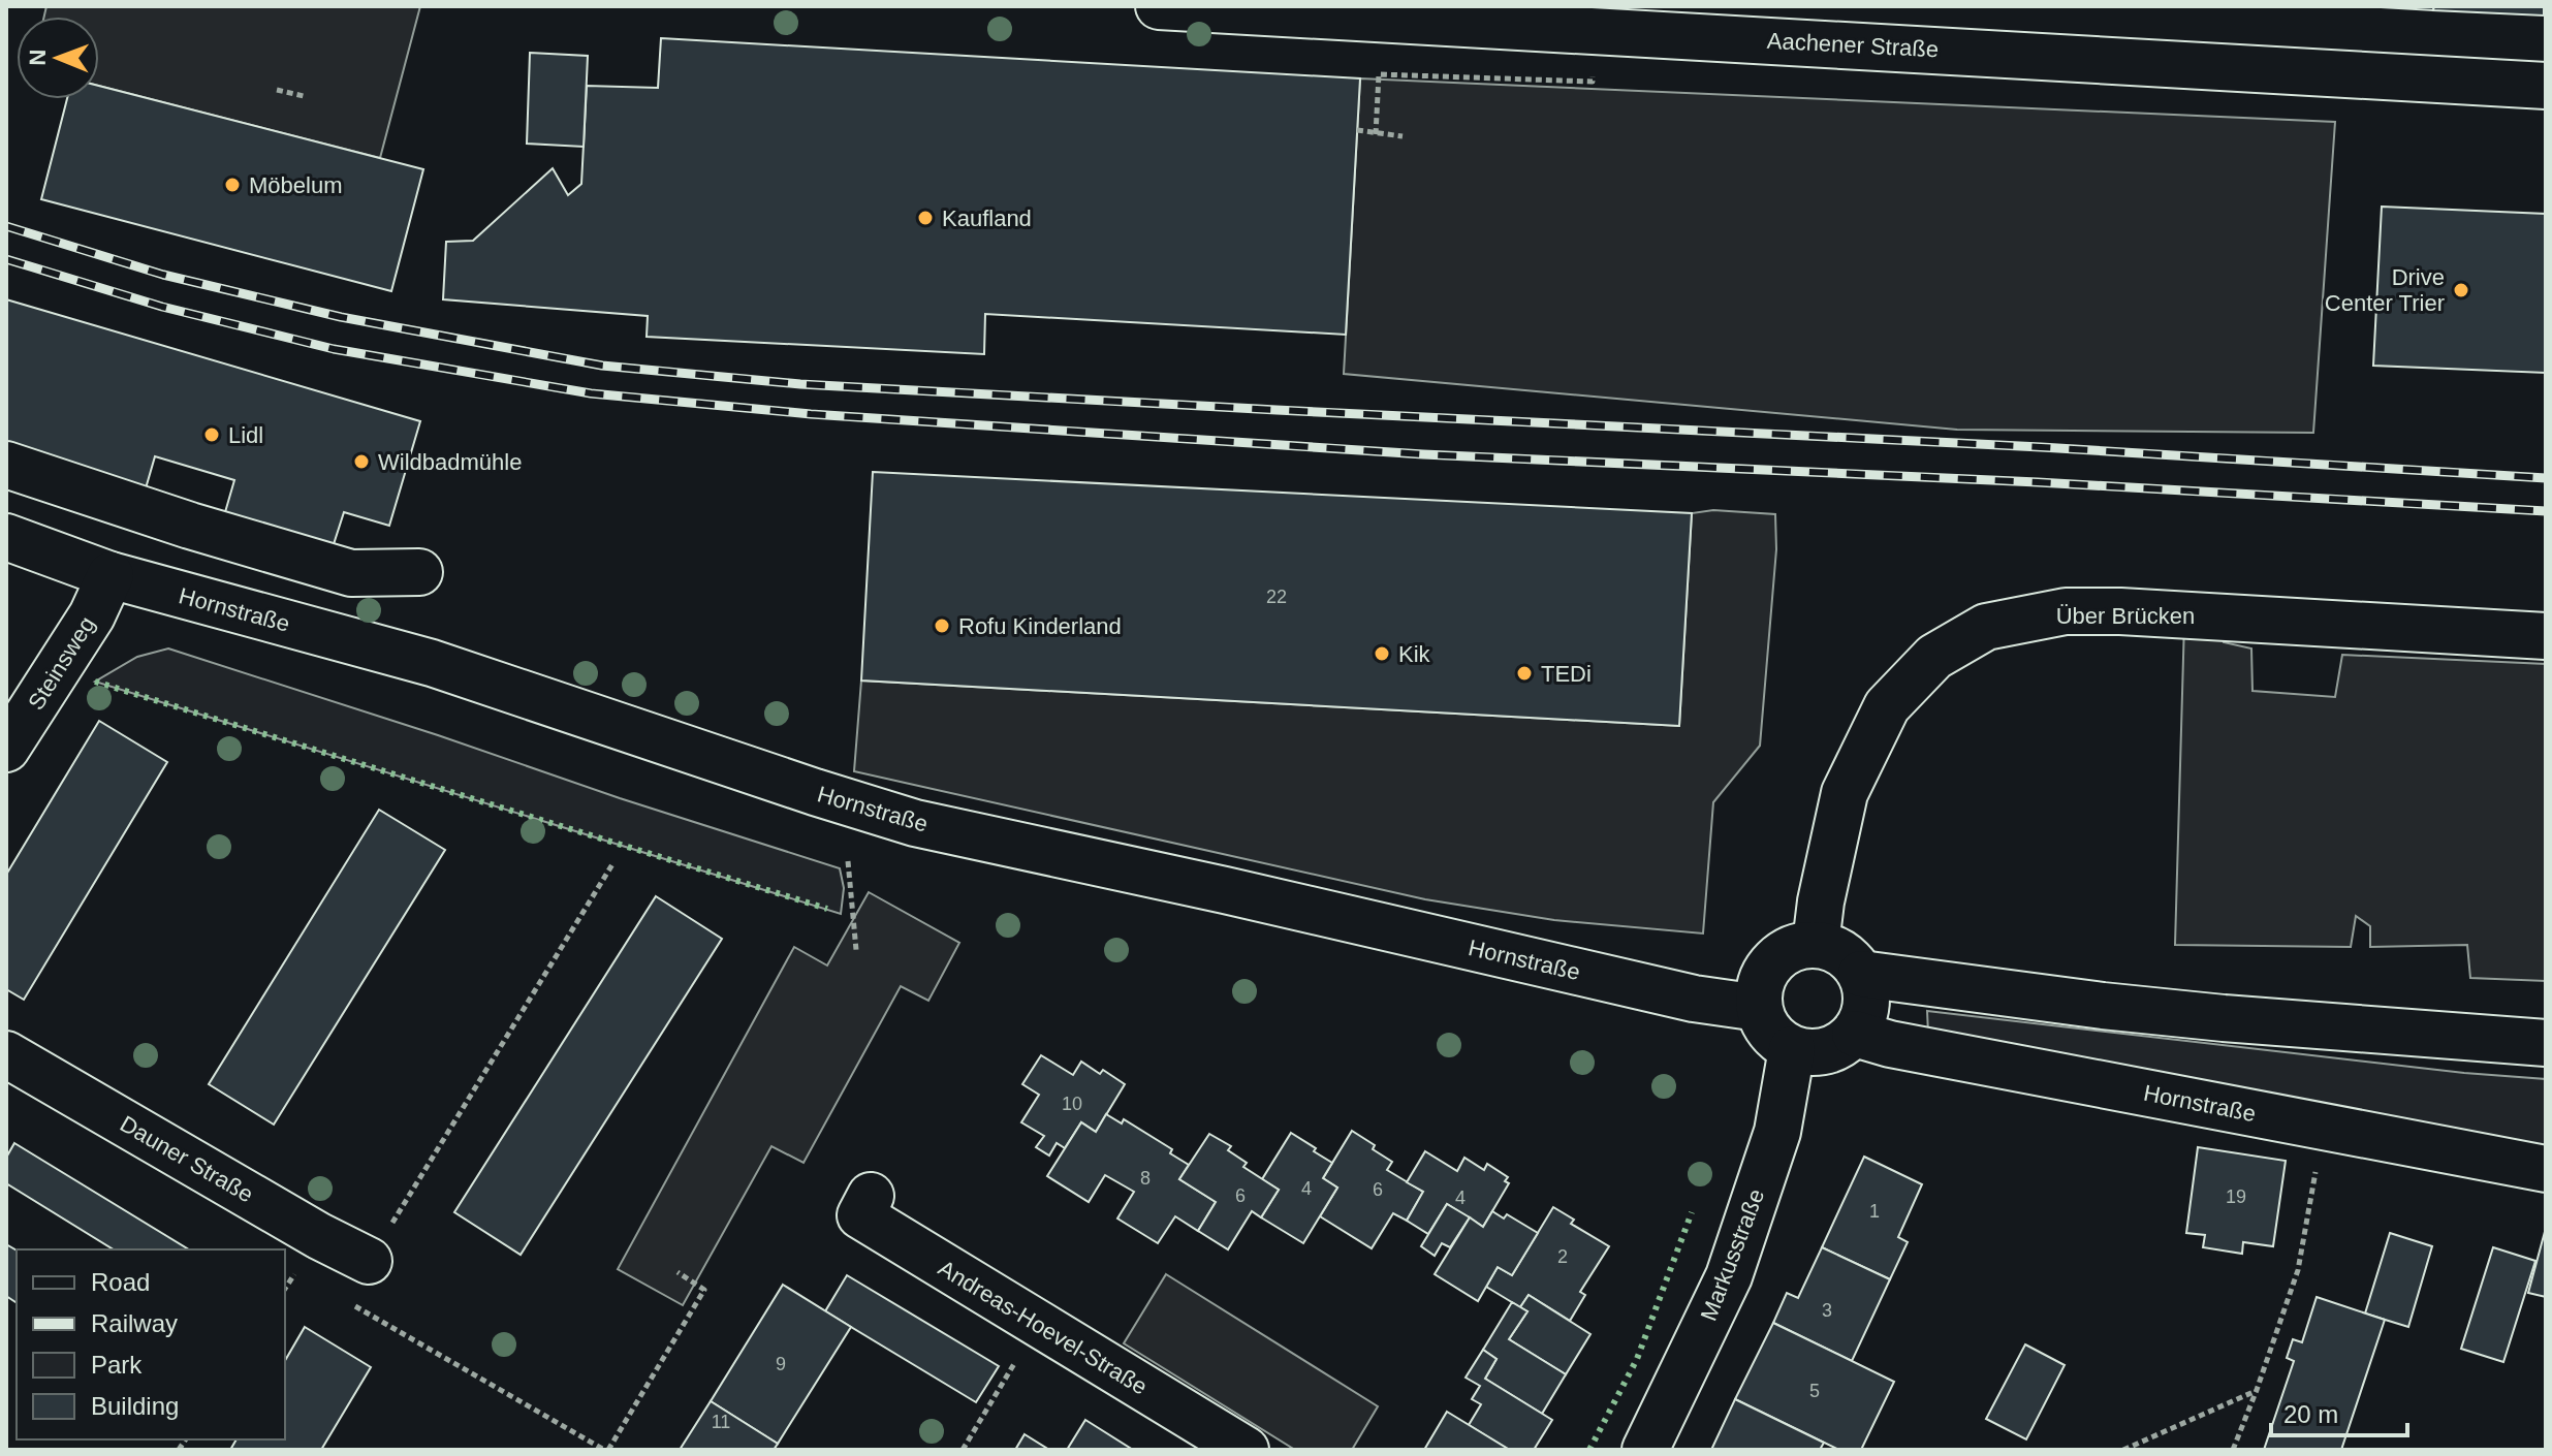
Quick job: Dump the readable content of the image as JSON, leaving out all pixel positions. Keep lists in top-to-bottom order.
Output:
{
  "streets": {
    "street": [
      "Aachener Straße",
      "Hornstraße",
      "Über Brücken",
      "Steinsweg",
      "Dauner Straße",
      "Markusstraße",
      "Andreas-Hoevel-Straße"
    ]
  },
  "crossings": [
    ["Hornstraße", "Über Brücken"],
    ["Hornstraße", "Steinsweg"],
    ["Hornstraße", "Markusstraße"],
    ["Über Brücken", "Markusstraße"]
  ],
  "places": [
    "Möbelum",
    "Kaufland",
    "Drive Center Trier",
    "Lidl",
    "Wildbadmühle",
    "Rofu Kinderland",
    "Kik",
    "TEDi"
  ],
  "house_numbers": [
    "22",
    "10",
    "8",
    "4",
    "6",
    "6",
    "19",
    "4",
    "1",
    "2",
    "3",
    "9",
    "5",
    "11"
  ],
  "legend": [
    "Road",
    "Railway",
    "Park",
    "Building"
  ],
  "scale_bar": "20 m",
  "north": "left"
}
